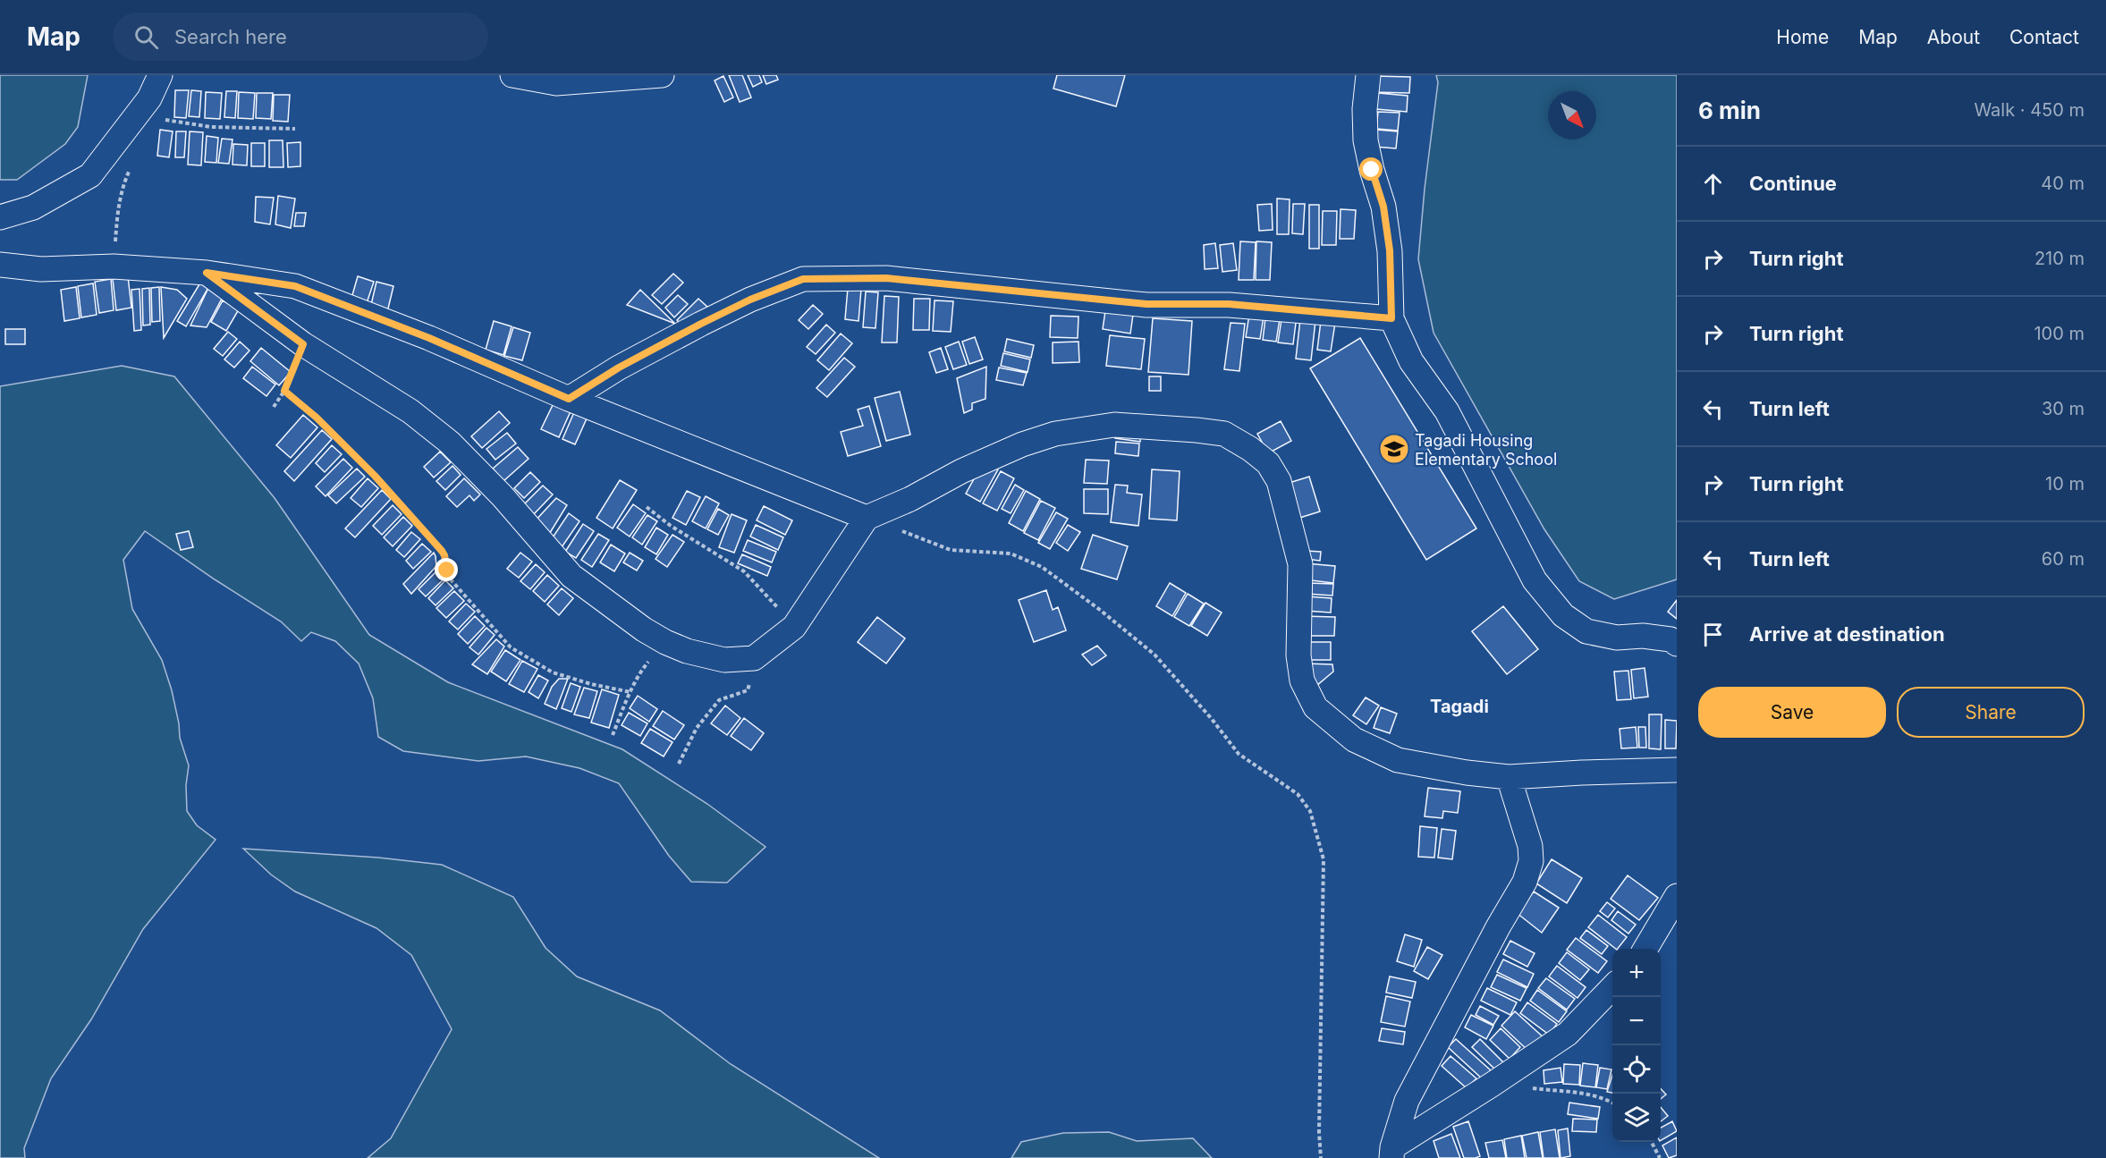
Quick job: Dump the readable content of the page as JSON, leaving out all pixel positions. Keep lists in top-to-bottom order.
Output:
{
  "districts": ["Tagadi"],
  "places": {
    "school or university": ["Tagadi Housing Elementary School"]
  },
  "north": "bottom right",
  "page": {
    "header": "Map",
    "search": "Search here",
    "nav": [
      "Home",
      "Map",
      "About",
      "Contact"
    ],
    "heading": ["6 min", "Walk · 450 m"],
    "list": [
      ["Continue", "40 m"],
      ["Turn right", "210 m"],
      ["Turn right", "100 m"],
      ["Turn left", "30 m"],
      ["Turn right", "10 m"],
      ["Turn left", "60 m"],
      "Arrive at destination"
    ],
    "buttons": ["Save", "Share"],
    "map_buttons": ["+", "−"]
  }
}
